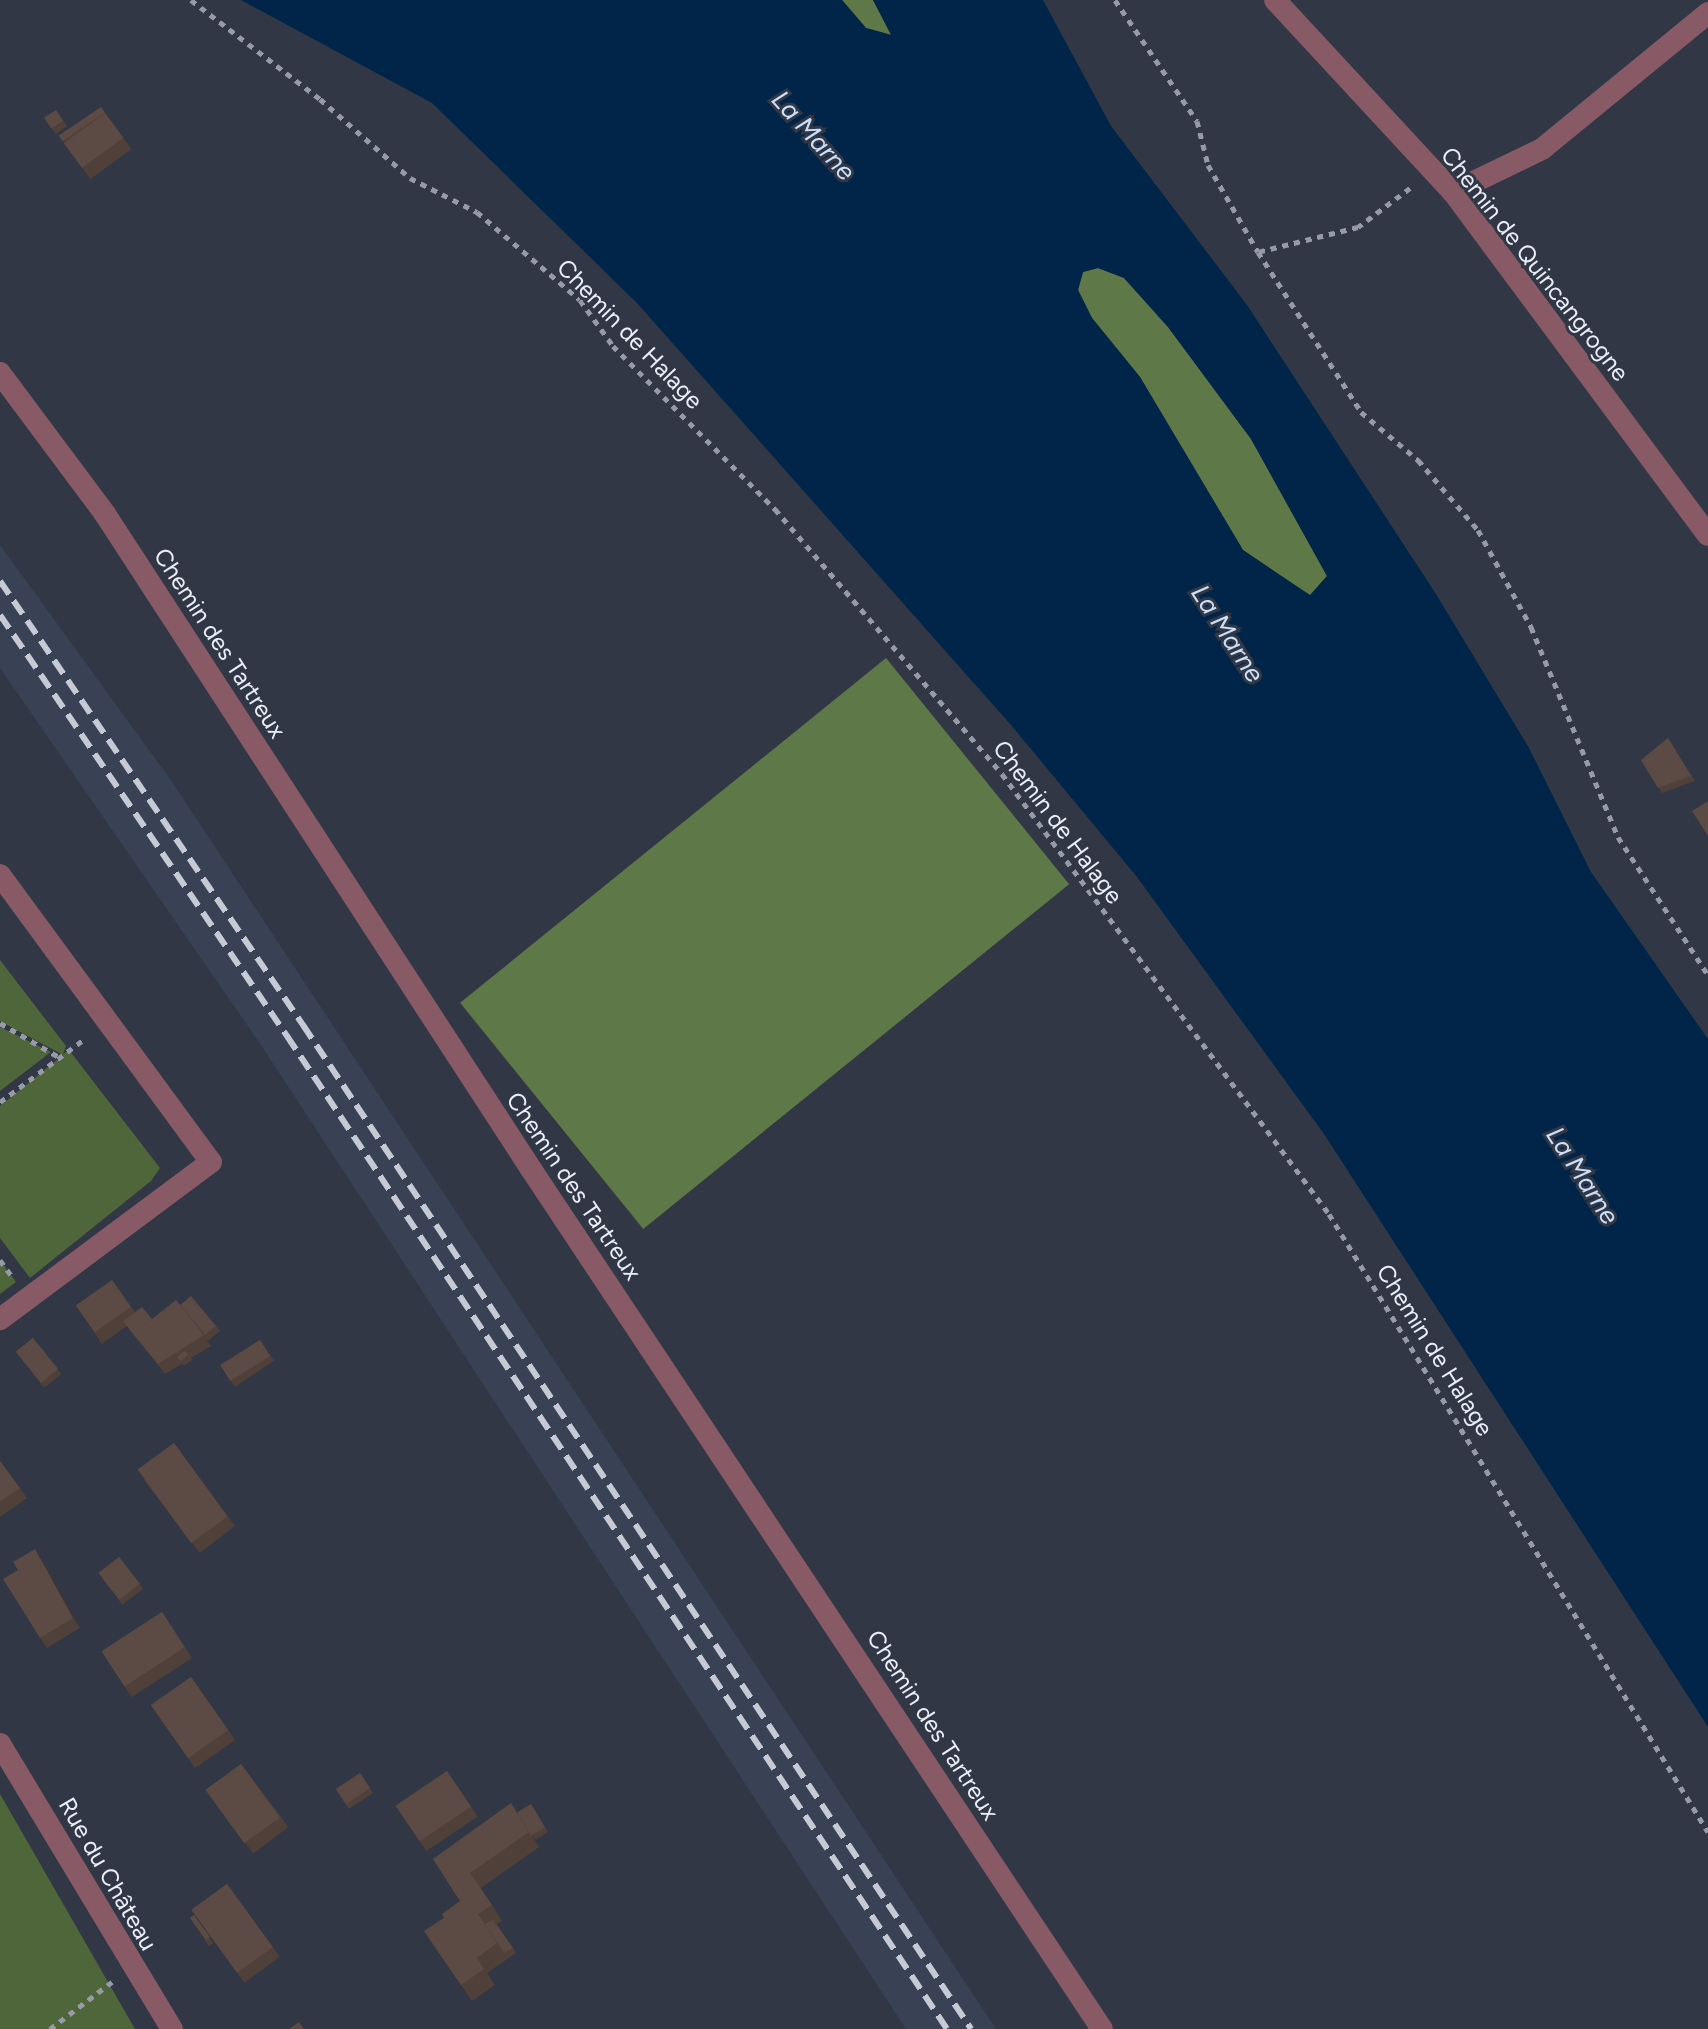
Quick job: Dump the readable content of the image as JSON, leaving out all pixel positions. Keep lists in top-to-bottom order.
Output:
{
  "streets": {
    "street": ["Chemin de Quincangrogne", "Chemin des Tartreux", "Rue du Château"],
    "path": ["Chemin de Halage"]
  },
  "water": ["La Marne"]
}
